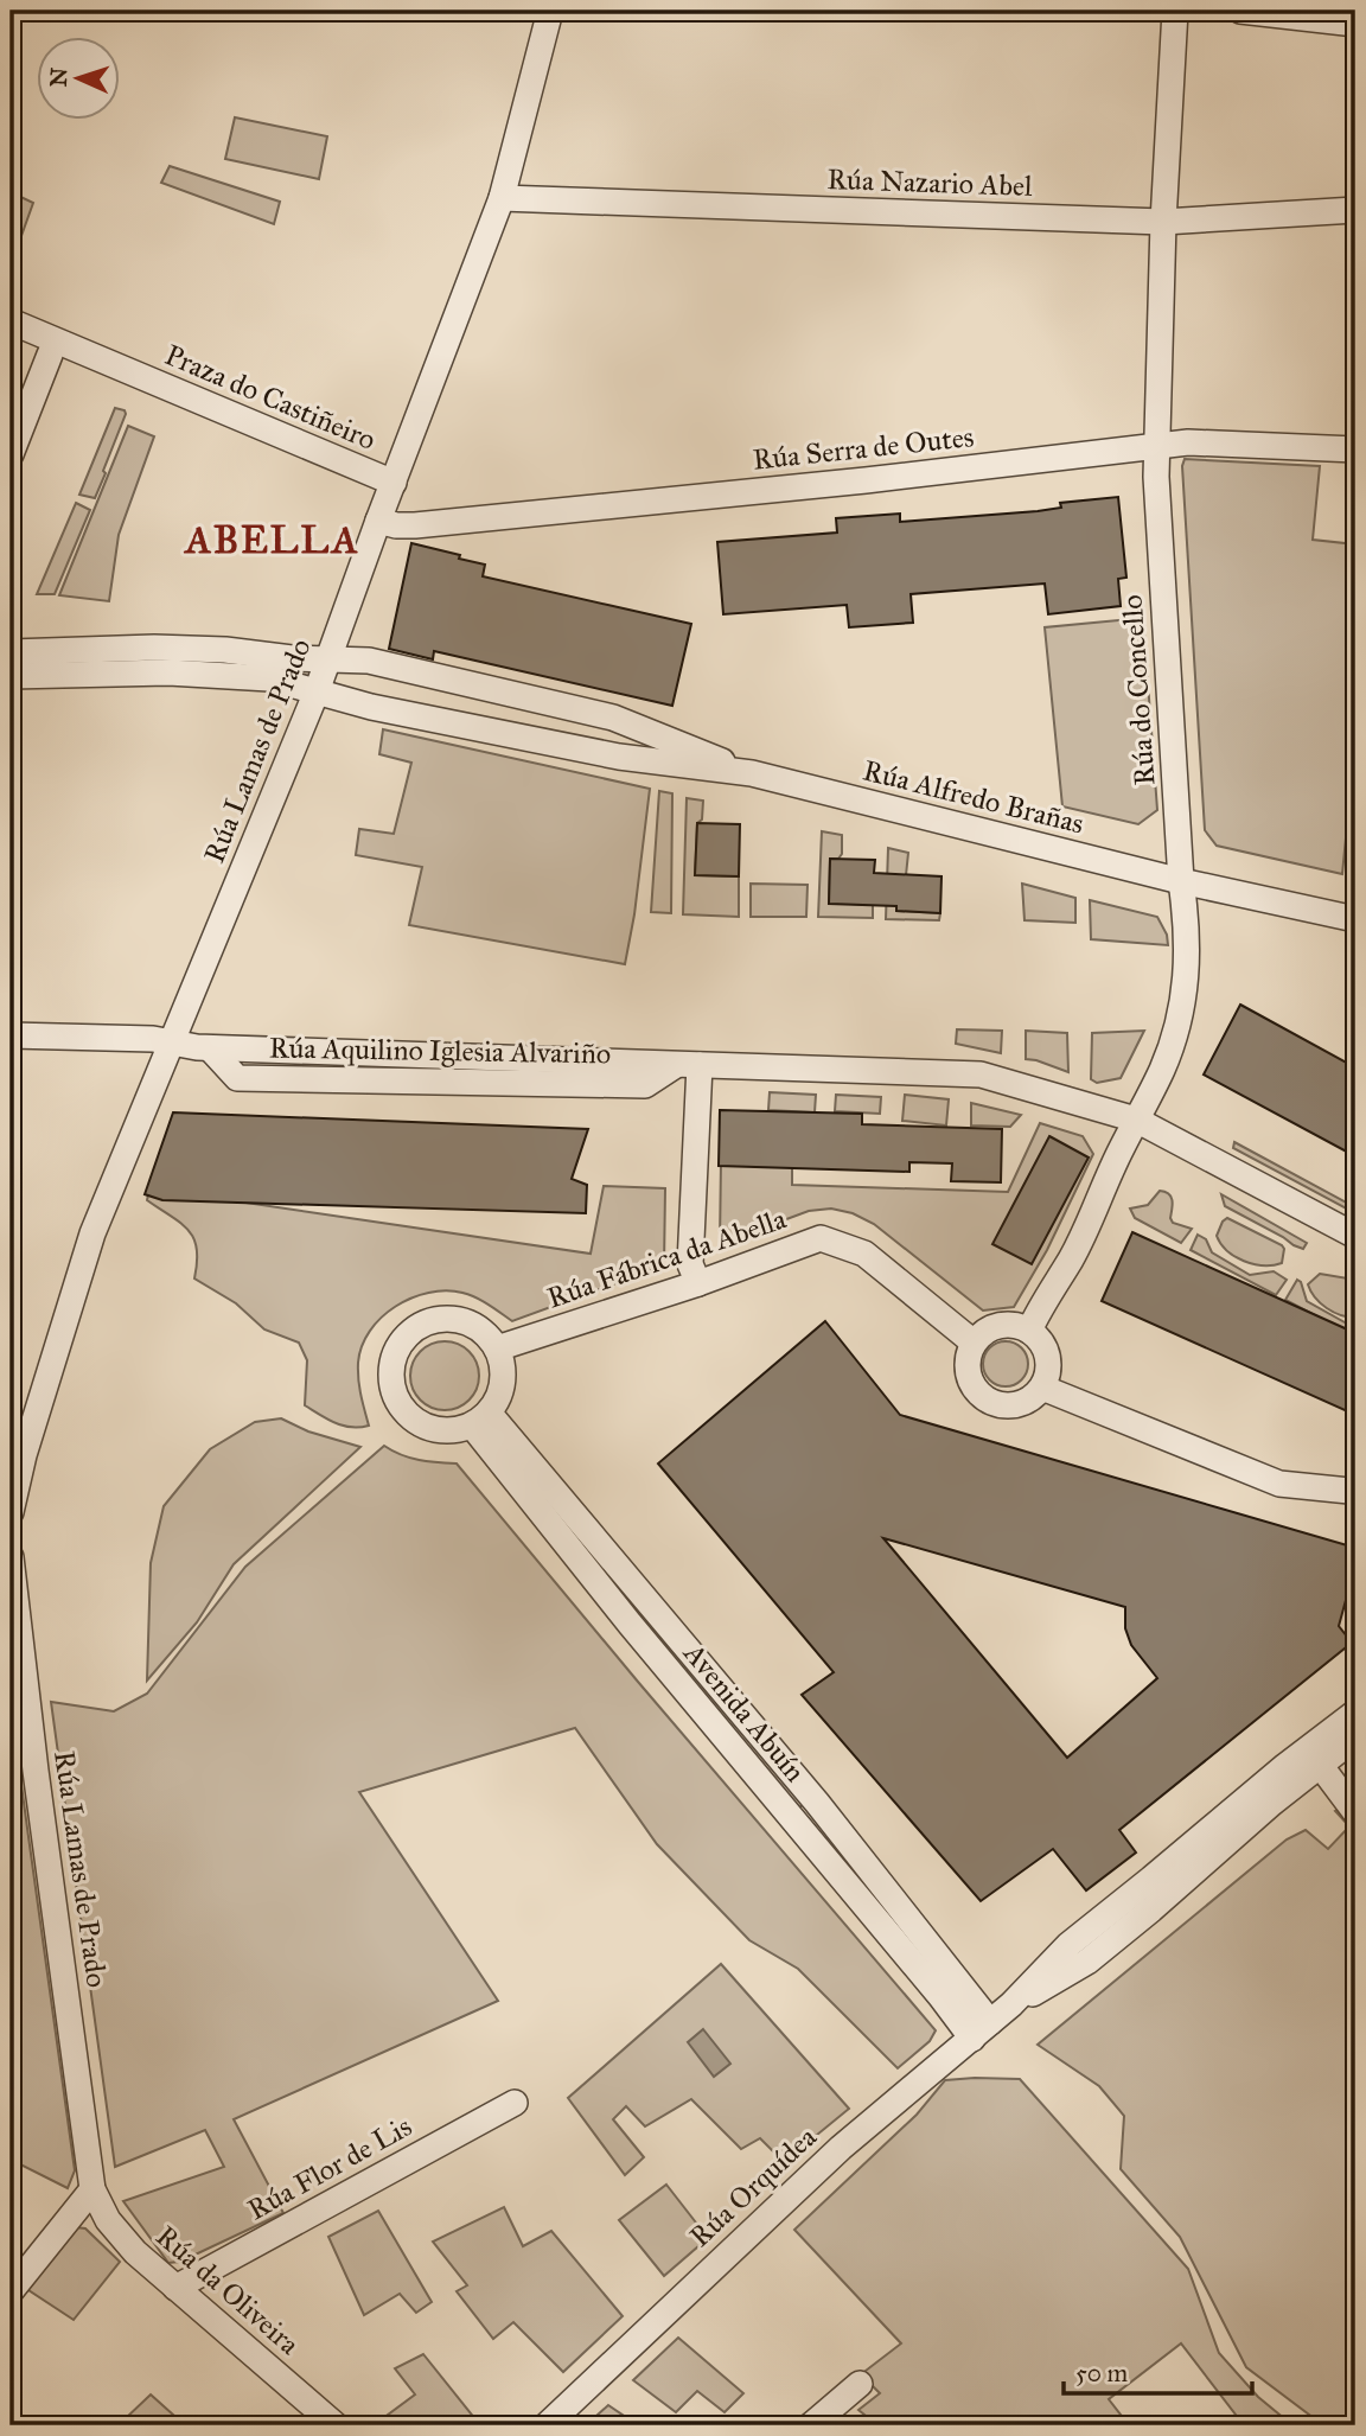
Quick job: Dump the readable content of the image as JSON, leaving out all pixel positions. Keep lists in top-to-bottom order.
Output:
{
  "streets": {
    "street": [
      "Rúa Nazario Abel",
      "Praza do Castiñeiro",
      "Rúa Serra de Outes",
      "Rúa do Concello",
      "Rúa Lamas de Prado",
      "Rúa Alfredo Brañas",
      "Rúa Aquilino Iglesia Alvariño",
      "Rúa Fábrica da Abella",
      "Avenida Abuín",
      "Rúa Flor de Lis",
      "Rúa Orquídea",
      "Rúa da Oliveira"
    ]
  },
  "crossings": [
    ["Rúa Nazario Abel", "Rúa do Concello"],
    ["Rúa Nazario Abel", "Rúa Lamas de Prado"],
    ["Praza do Castiñeiro", "Rúa Lamas de Prado"],
    ["Rúa Serra de Outes", "Rúa do Concello"],
    ["Rúa Serra de Outes", "Rúa Lamas de Prado"],
    ["Rúa do Concello", "Rúa Alfredo Brañas"],
    ["Rúa do Concello", "Rúa Aquilino Iglesia Alvariño"],
    ["Rúa do Concello", "Rúa Fábrica da Abella"],
    ["Rúa Lamas de Prado", "Rúa Alfredo Brañas"],
    ["Rúa Lamas de Prado", "Rúa Aquilino Iglesia Alvariño"],
    ["Rúa Lamas de Prado", "Rúa da Oliveira"],
    ["Rúa Fábrica da Abella", "Avenida Abuín"],
    ["Avenida Abuín", "Rúa Orquídea"],
    ["Rúa Flor de Lis", "Rúa da Oliveira"]
  ],
  "districts": ["ABELLA"],
  "scale_bar": "50 m",
  "north": "left"
}
